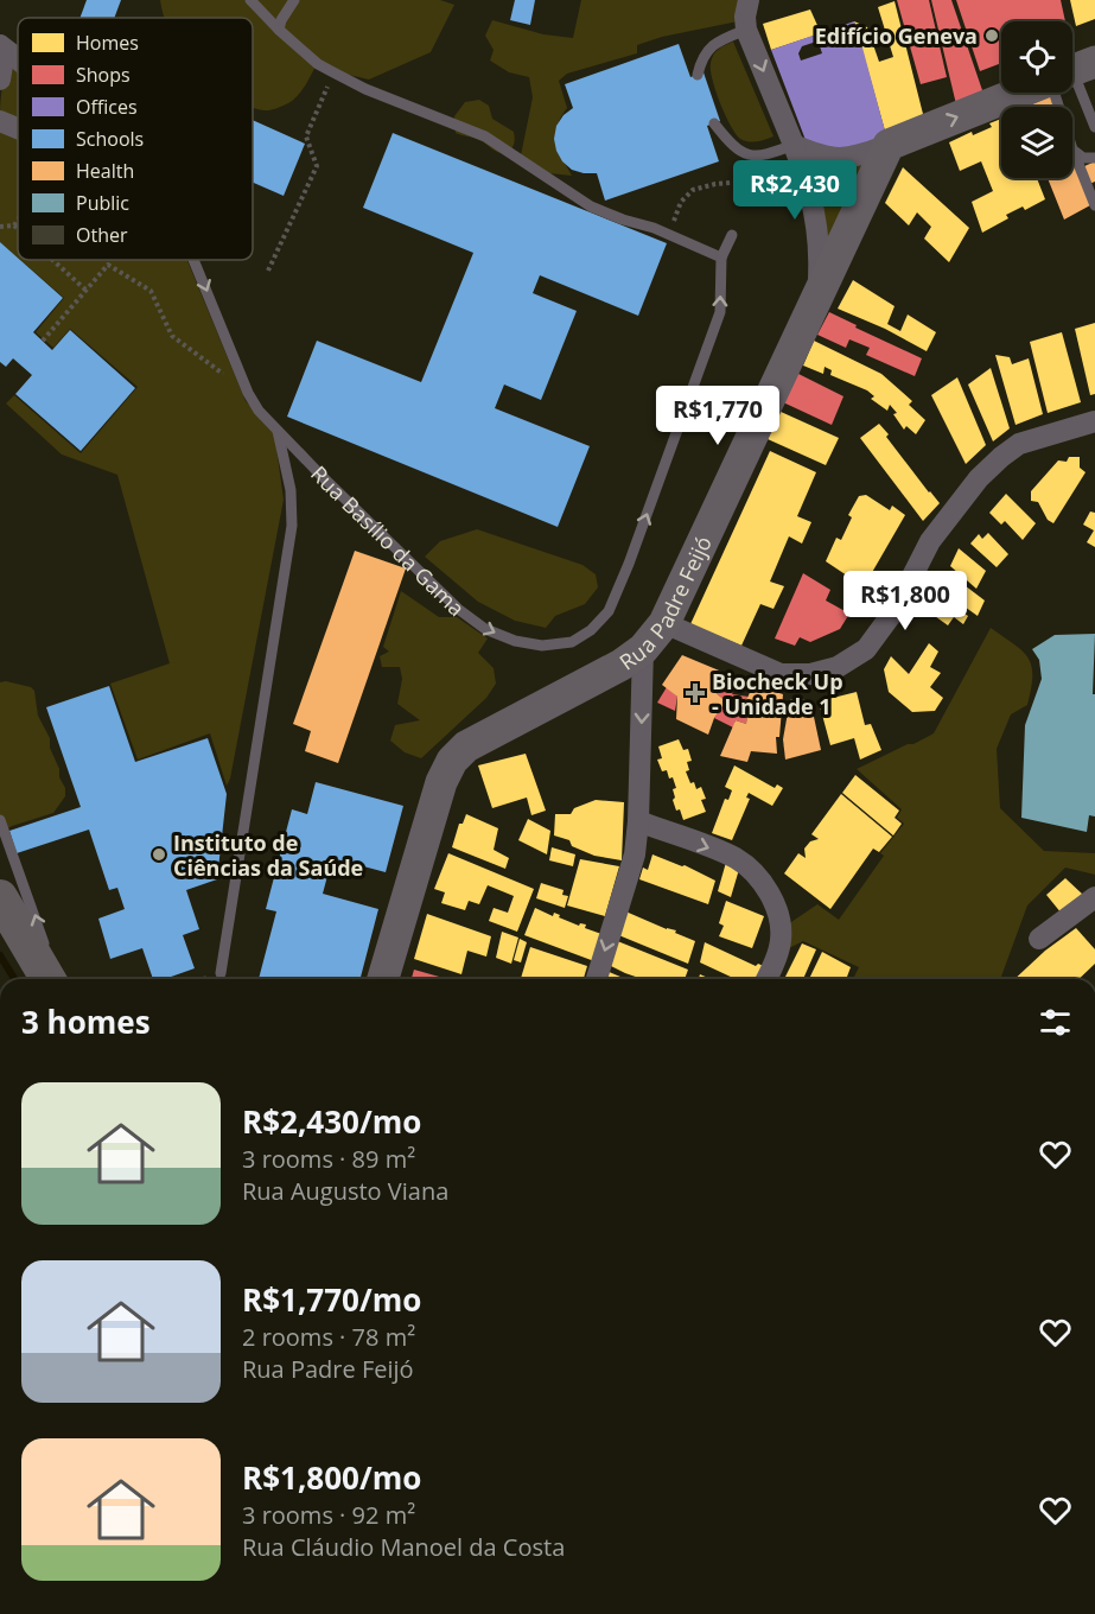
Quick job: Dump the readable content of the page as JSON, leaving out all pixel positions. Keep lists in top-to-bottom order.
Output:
{
  "streets": {
    "main road": ["Rua Padre Feijó"],
    "street": ["Rua Basílio da Gama"]
  },
  "places": {
    "other": ["Edifício Geneva", "Instituto de Ciências da Saúde"],
    "health": ["Biocheck Up - Unidade 1"]
  },
  "legend": [
    "Homes",
    "Shops",
    "Offices",
    "Schools",
    "Health",
    "Public",
    "Other"
  ],
  "page": {
    "price": ["R$2,430", "R$1,770", "R$1,800"],
    "heading": "3 homes",
    "list": [
      {
        "name": "R$2,430/mo",
        "note": "3 rooms · 89 m² · Rua Augusto Viana"
      },
      {
        "name": "R$1,770/mo",
        "note": "2 rooms · 78 m² · Rua Padre Feijó"
      },
      {
        "name": "R$1,800/mo",
        "note": "3 rooms · 92 m² · Rua Cláudio Manoel da Costa"
      }
    ]
  }
}
